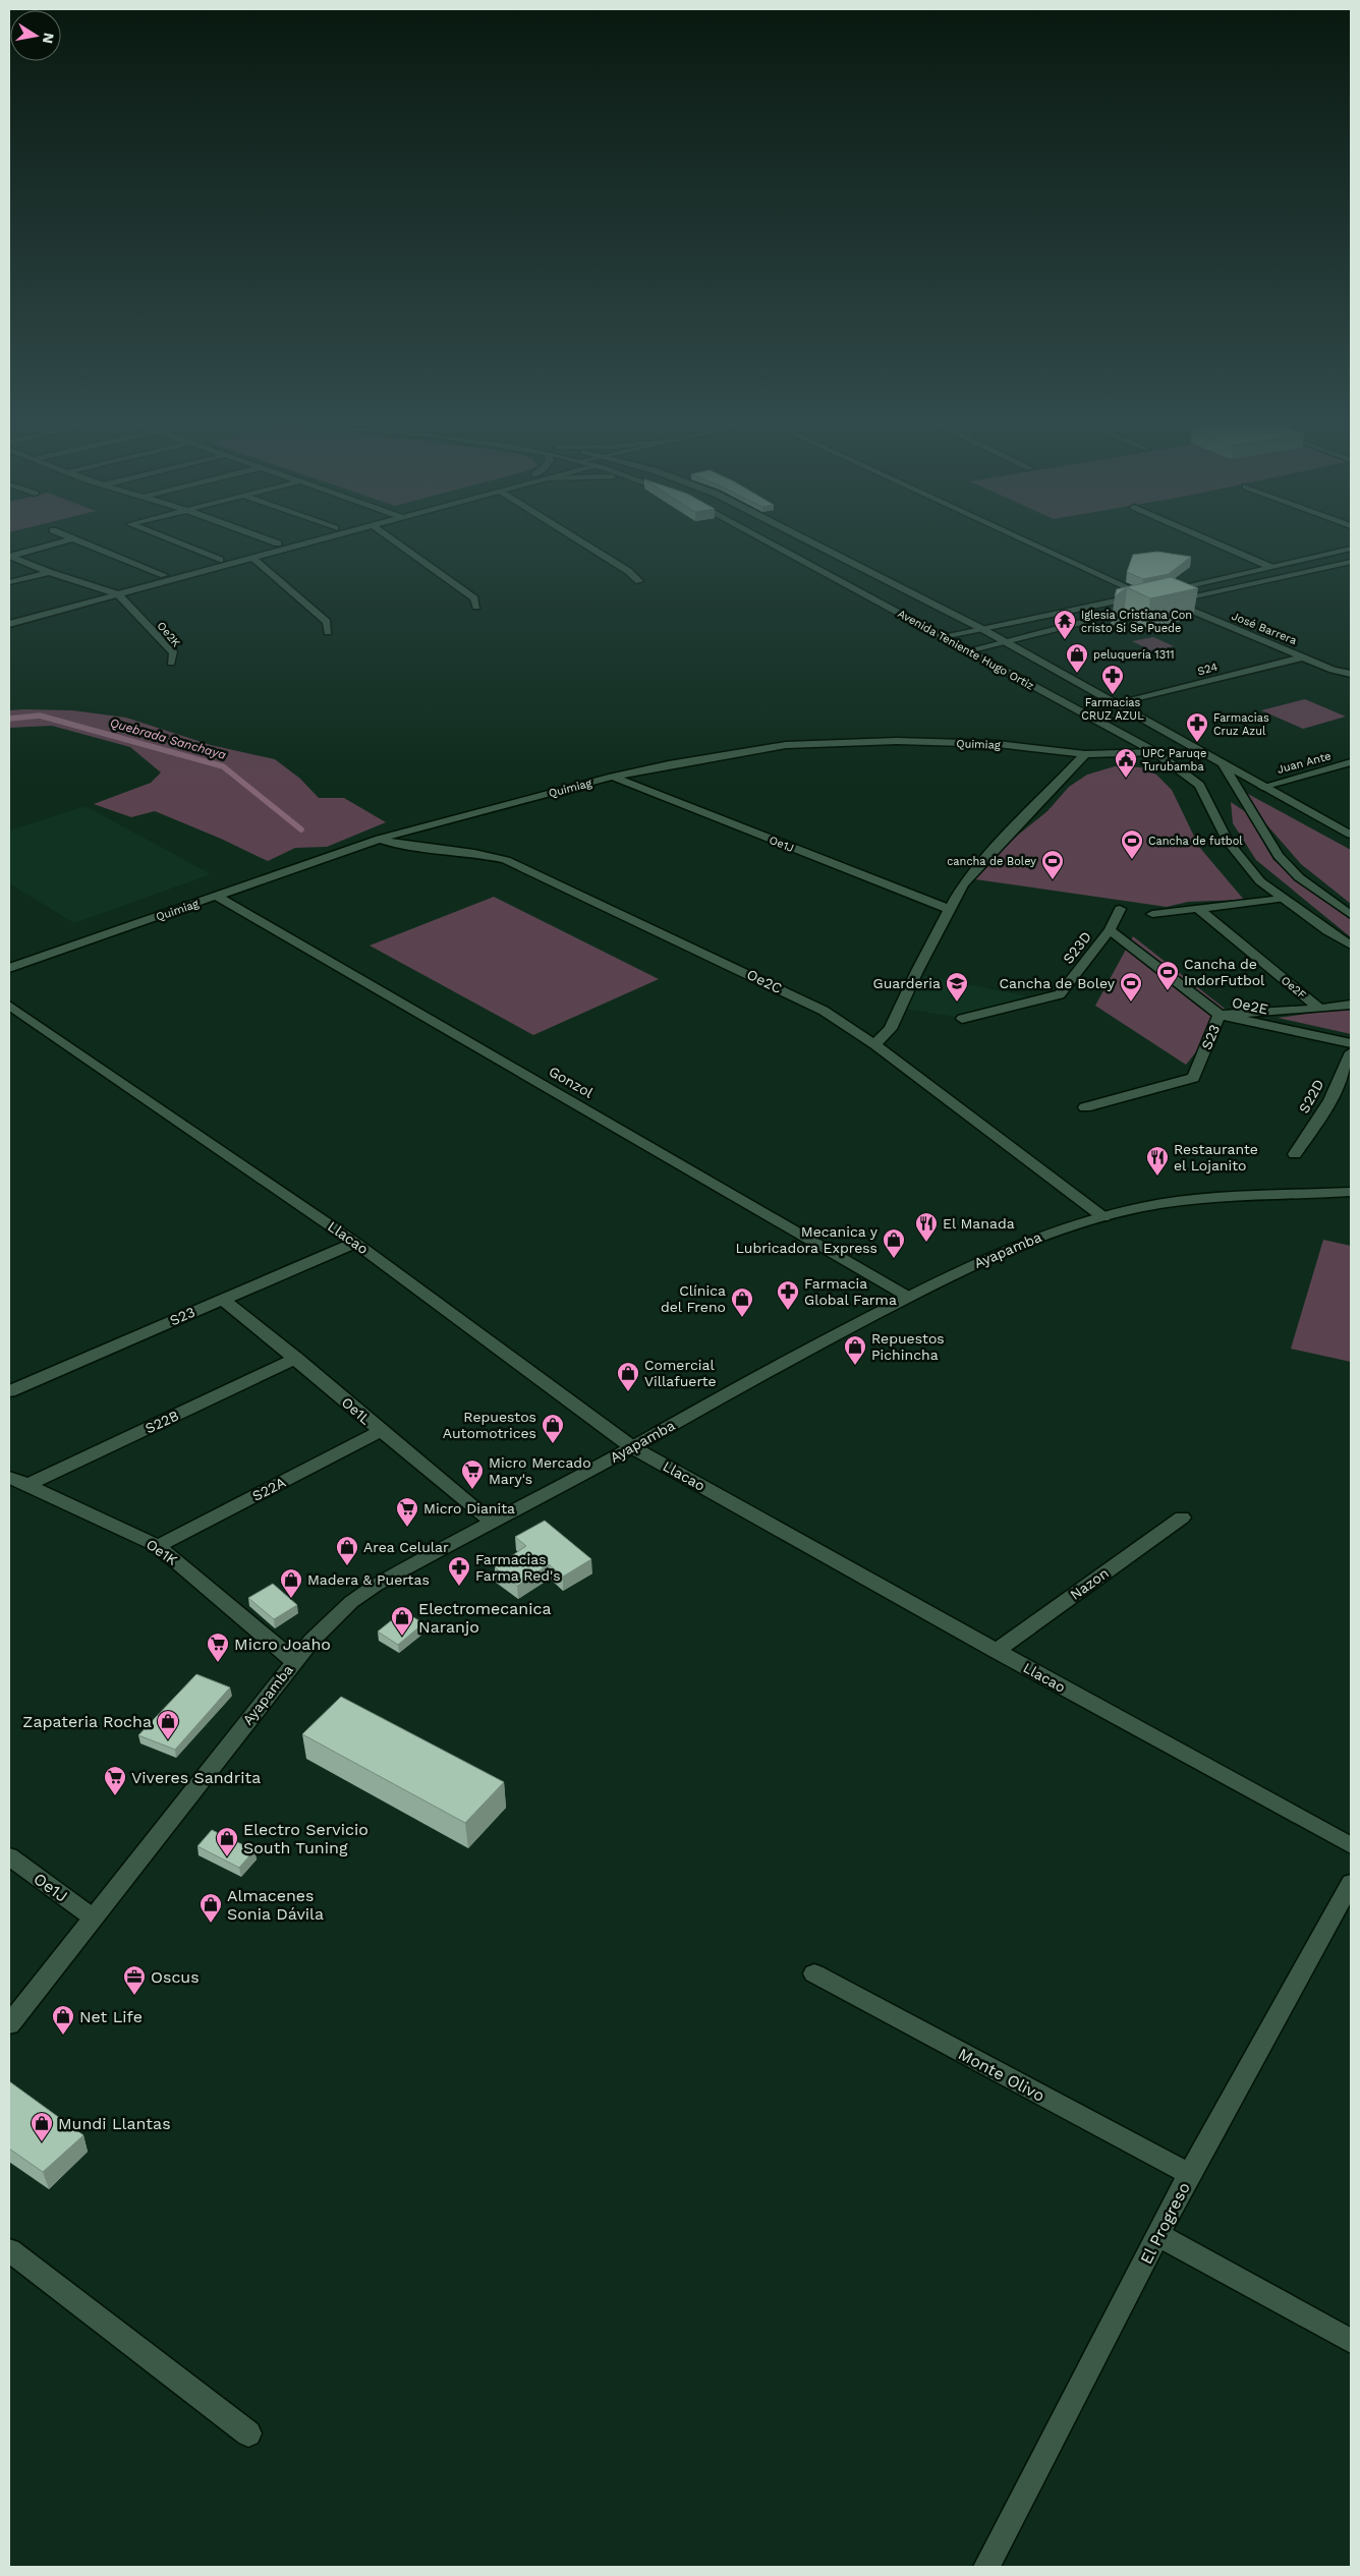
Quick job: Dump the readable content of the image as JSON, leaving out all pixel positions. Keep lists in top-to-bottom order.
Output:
{
  "streets": {
    "street": [
      "José Barrera",
      "Oe2K",
      "Avenida Teniente Hugo Ortiz",
      "S24",
      "Quimiag",
      "Juan Ante",
      "Oe1J",
      "S23D",
      "Oe2C",
      "Oe2F",
      "Oe2E",
      "S23",
      "Gonzol",
      "S22D",
      "Llacao",
      "Ayapamba",
      "Oe1L",
      "S22B",
      "S22A",
      "Oe1K",
      "Nazon",
      "Monte Olivo",
      "El Progreso"
    ]
  },
  "crossings": [
    ["José Barrera", "S24"],
    ["Avenida Teniente Hugo Ortiz", "S24"],
    ["Avenida Teniente Hugo Ortiz", "Quimiag"],
    ["Avenida Teniente Hugo Ortiz", "Juan Ante"],
    ["Quimiag", "Oe1J"],
    ["Quimiag", "Oe2C"],
    ["Quimiag", "Gonzol"],
    ["Oe1J", "Ayapamba"],
    ["S23D", "Oe2E"],
    ["Oe2C", "Ayapamba"],
    ["Oe2F", "S23"],
    ["Oe2E", "S23"],
    ["S23", "Llacao"],
    ["S23", "Oe1L"],
    ["Gonzol", "Ayapamba"],
    ["Llacao", "Ayapamba"],
    ["Llacao", "Nazon"],
    ["Ayapamba", "Oe1L"],
    ["Ayapamba", "Oe1K"],
    ["Oe1L", "S22B"],
    ["Oe1L", "S22A"],
    ["S22B", "Oe1K"],
    ["S22A", "Oe1K"],
    ["Monte Olivo", "El Progreso"]
  ],
  "water": ["Quebrada Sanchaya"],
  "places": {
    "temple": ["Iglesia Cristiana Con cristo Si Se Puede"],
    "shop": [
      "peluquería 1311",
      "Mecanica y Lubricadora Express",
      "Clínica del Freno",
      "Repuestos Pichincha",
      "Comercial Villafuerte",
      "Repuestos Automotrices",
      "Area Celular",
      "Madera & Puertas",
      "Electromecanica Naranjo",
      "Zapateria Rocha",
      "Electro Servicio South Tuning",
      "Almacenes Sonia Dávila",
      "Net Life",
      "Mundi Llantas"
    ],
    "pharmacy": [
      "Farmacias CRUZ AZUL",
      "Farmacias Cruz Azul",
      "Farmacia Global Farma",
      "Farmacias Farma Red's"
    ],
    "public building": ["UPC Paruqe Turubamba"],
    "sports": [
      "Cancha de futbol",
      "cancha de Boley",
      "Cancha de IndorFutbol",
      "Cancha de Boley"
    ],
    "school or university": ["Guarderia"],
    "restaurant": ["Restaurante el Lojanito", "El Manada"],
    "supermarket": [
      "Micro Mercado Mary's",
      "Micro Dianita",
      "Micro Joaho",
      "Viveres Sandrita"
    ],
    "office": ["Oscus"]
  },
  "north": "right"
}
